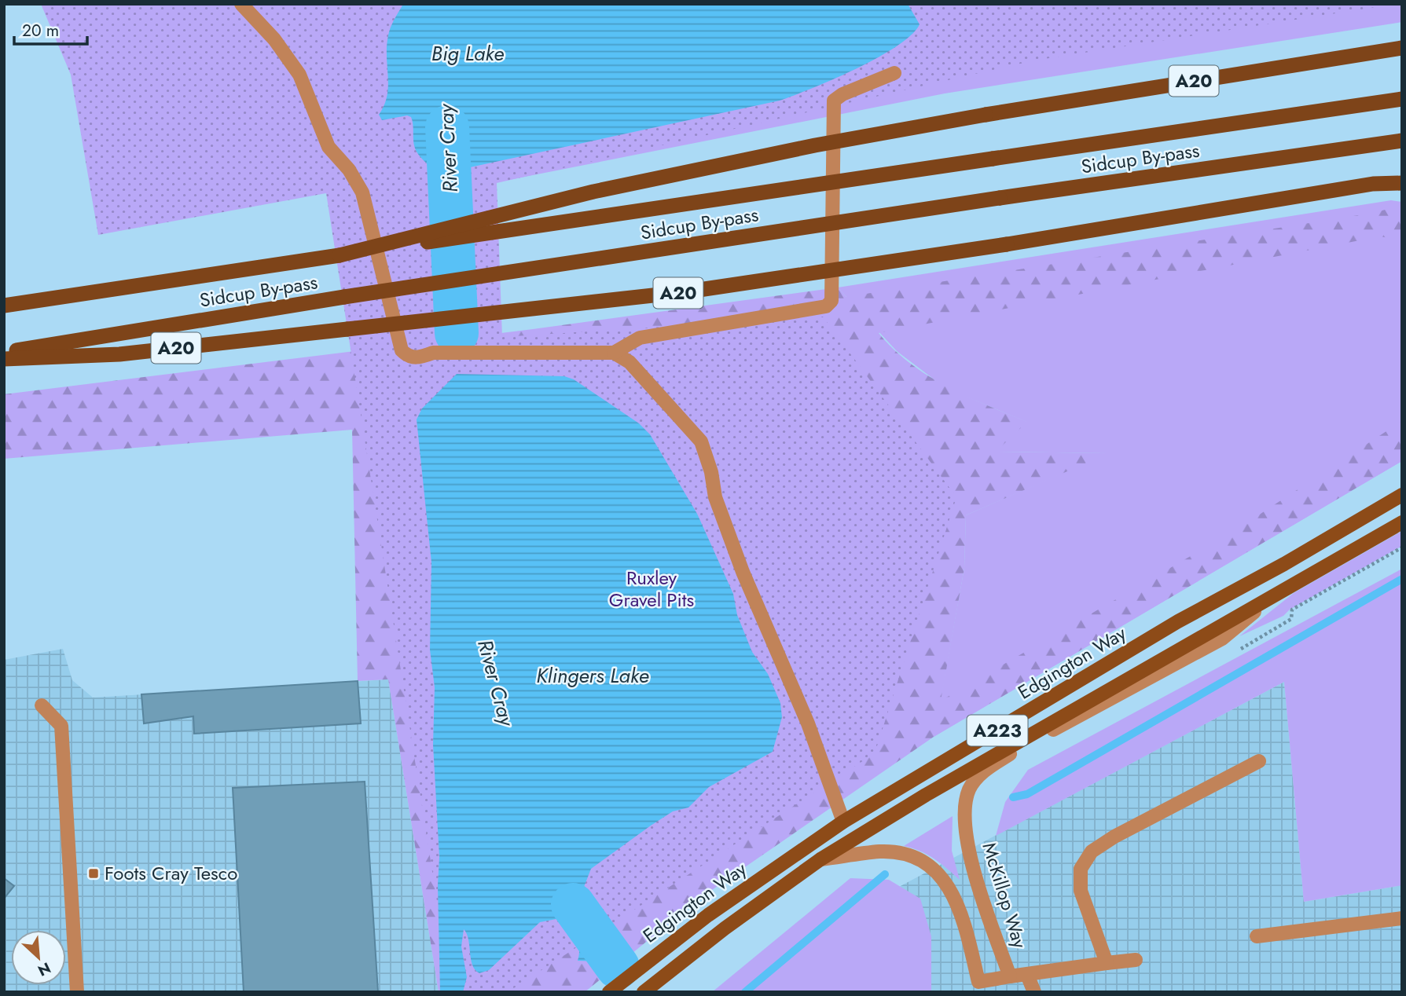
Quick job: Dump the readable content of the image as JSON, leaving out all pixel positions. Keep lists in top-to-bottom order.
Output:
{
  "streets": {
    "highway": ["A20", "Sidcup By-pass"],
    "main road": ["Edgington Way", "A223"],
    "street": ["McKillop Way"]
  },
  "crossings": [
    ["A20", "Sidcup By-pass"],
    ["Edgington Way", "McKillop Way"]
  ],
  "water": ["Big Lake", "River Cray", "Klingers Lake"],
  "parks": ["Ruxley Gravel Pits"],
  "places": {
    "transit": ["Foots Cray Tesco"]
  },
  "scale_bar": "20 m",
  "north": "bottom right"
}
